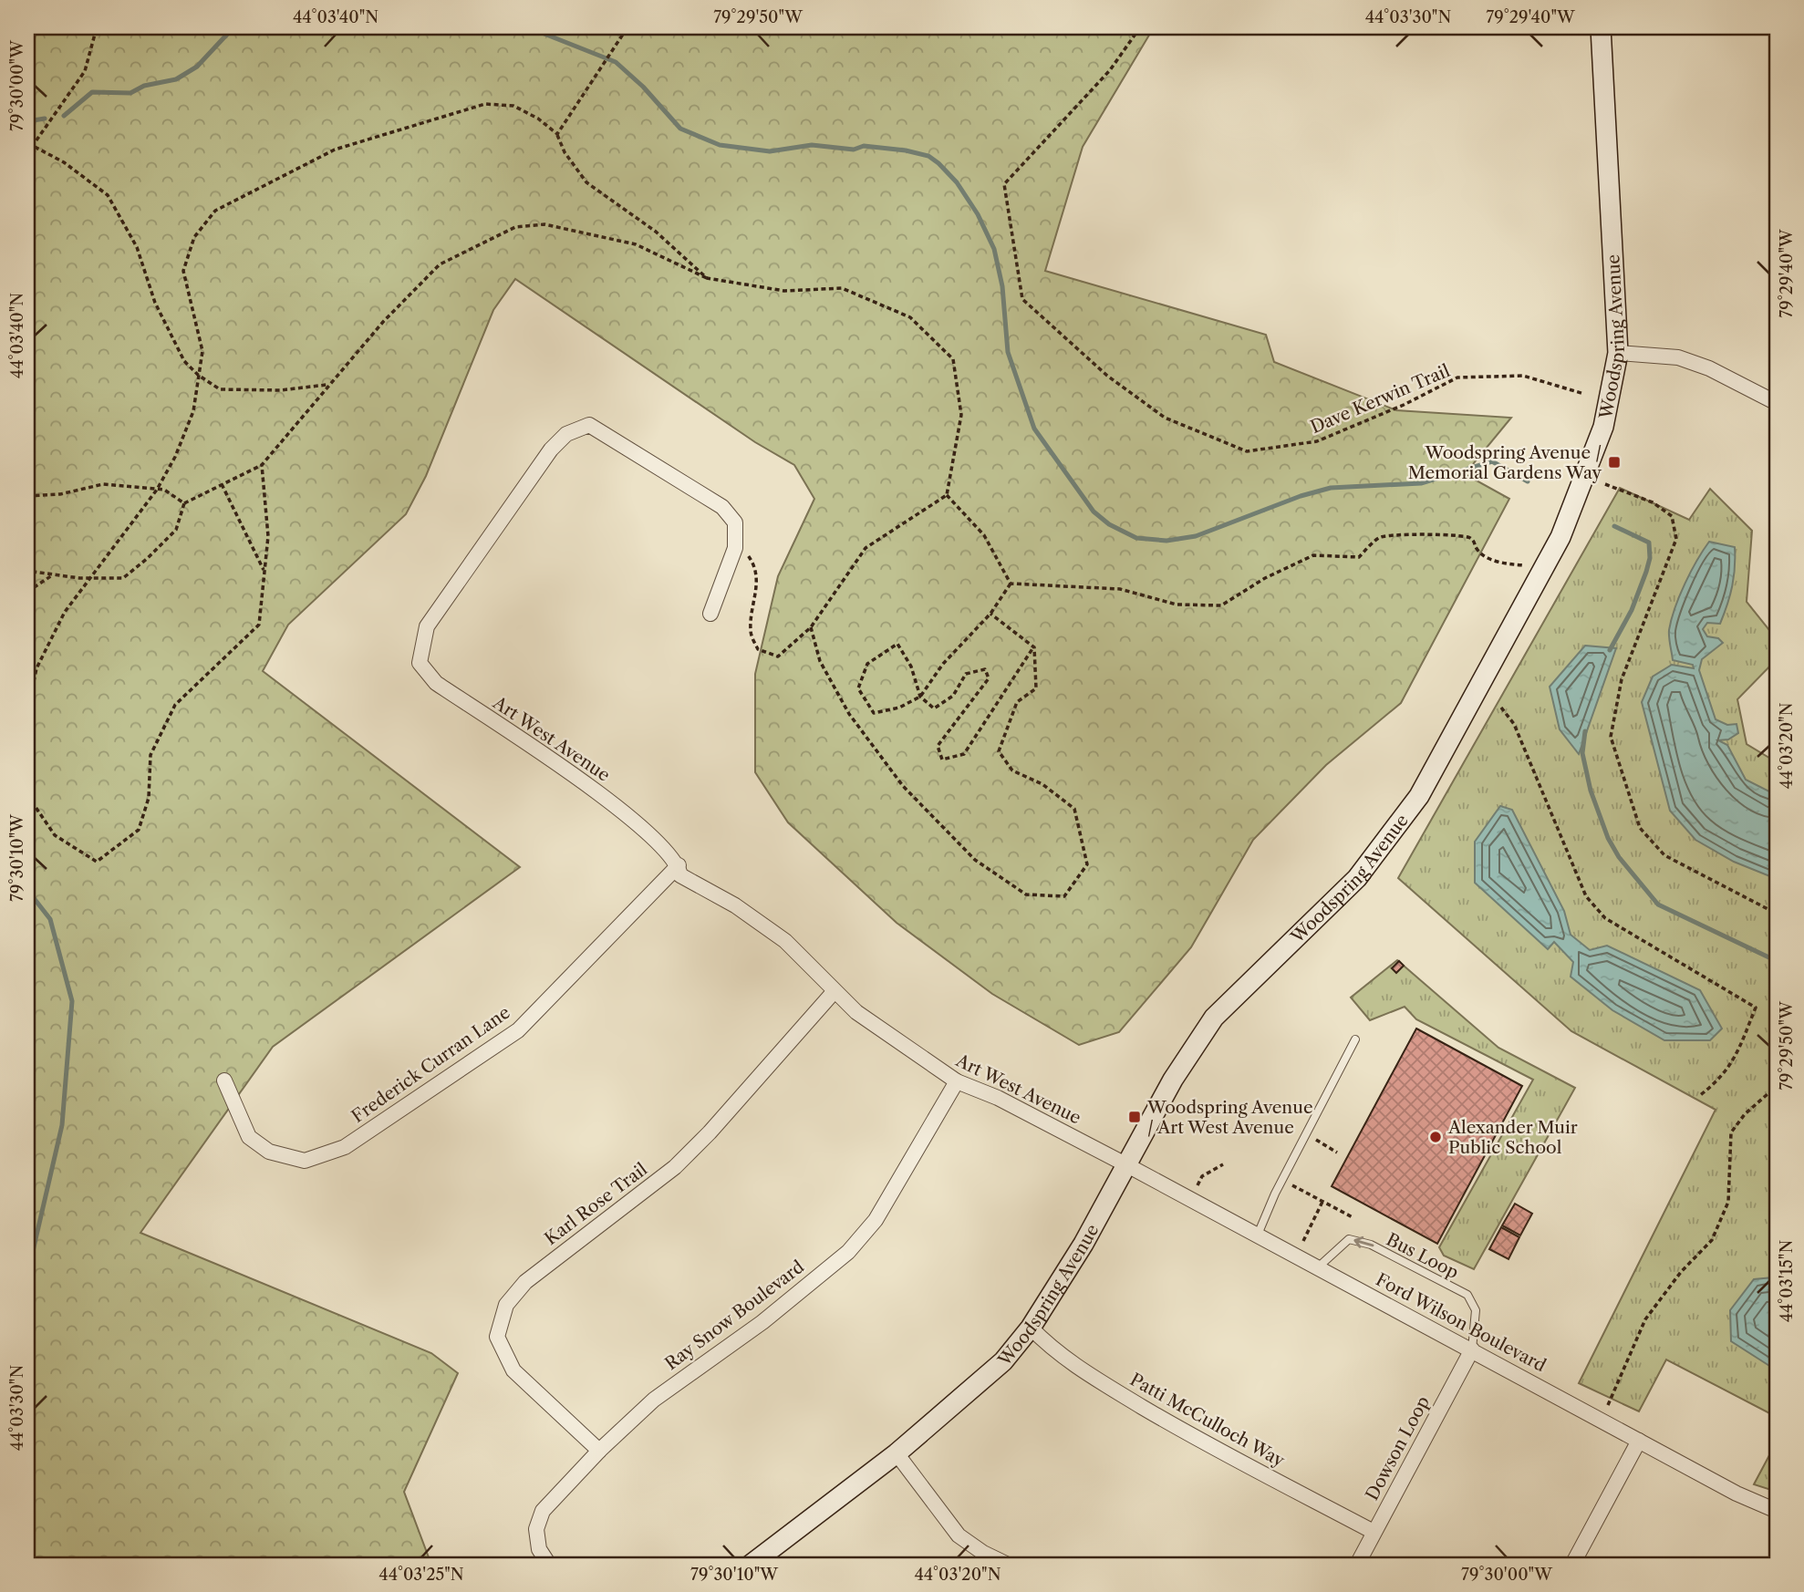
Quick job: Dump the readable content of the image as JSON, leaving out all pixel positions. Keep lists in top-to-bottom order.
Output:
{
  "streets": {
    "street": [
      "Woodspring Avenue",
      "Art West Avenue",
      "Frederick Curran Lane",
      "Karl Rose Trail",
      "Ray Snow Boulevard",
      "Ford Wilson Boulevard",
      "Patti McCulloch Way",
      "Dowson Loop"
    ],
    "lane": ["Bus Loop"],
    "path": ["Dave Kerwin Trail"]
  },
  "crossings": [
    ["Woodspring Avenue", "Art West Avenue"],
    ["Woodspring Avenue", "Ford Wilson Boulevard"],
    ["Woodspring Avenue", "Patti McCulloch Way"],
    ["Art West Avenue", "Frederick Curran Lane"],
    ["Art West Avenue", "Karl Rose Trail"],
    ["Art West Avenue", "Ray Snow Boulevard"],
    ["Art West Avenue", "Ford Wilson Boulevard"],
    ["Karl Rose Trail", "Ray Snow Boulevard"],
    ["Bus Loop", "Ford Wilson Boulevard"],
    ["Bus Loop", "Dowson Loop"],
    ["Ford Wilson Boulevard", "Dowson Loop"],
    ["Patti McCulloch Way", "Dowson Loop"]
  ],
  "places": {
    "transit": ["Woodspring Avenue / Memorial Gardens Way", "Woodspring Avenue / Art West Avenue"],
    "other": ["Alexander Muir Public School"]
  },
  "coordinates": [
    "44°03'40\"N",
    "79°29'50\"W",
    "44°03'30\"N",
    "79°29'40\"W",
    "79°30'00\"W",
    "44°03'20\"N",
    "79°30'10\"W",
    "44°03'15\"N",
    "44°03'25\"N"
  ]
}
